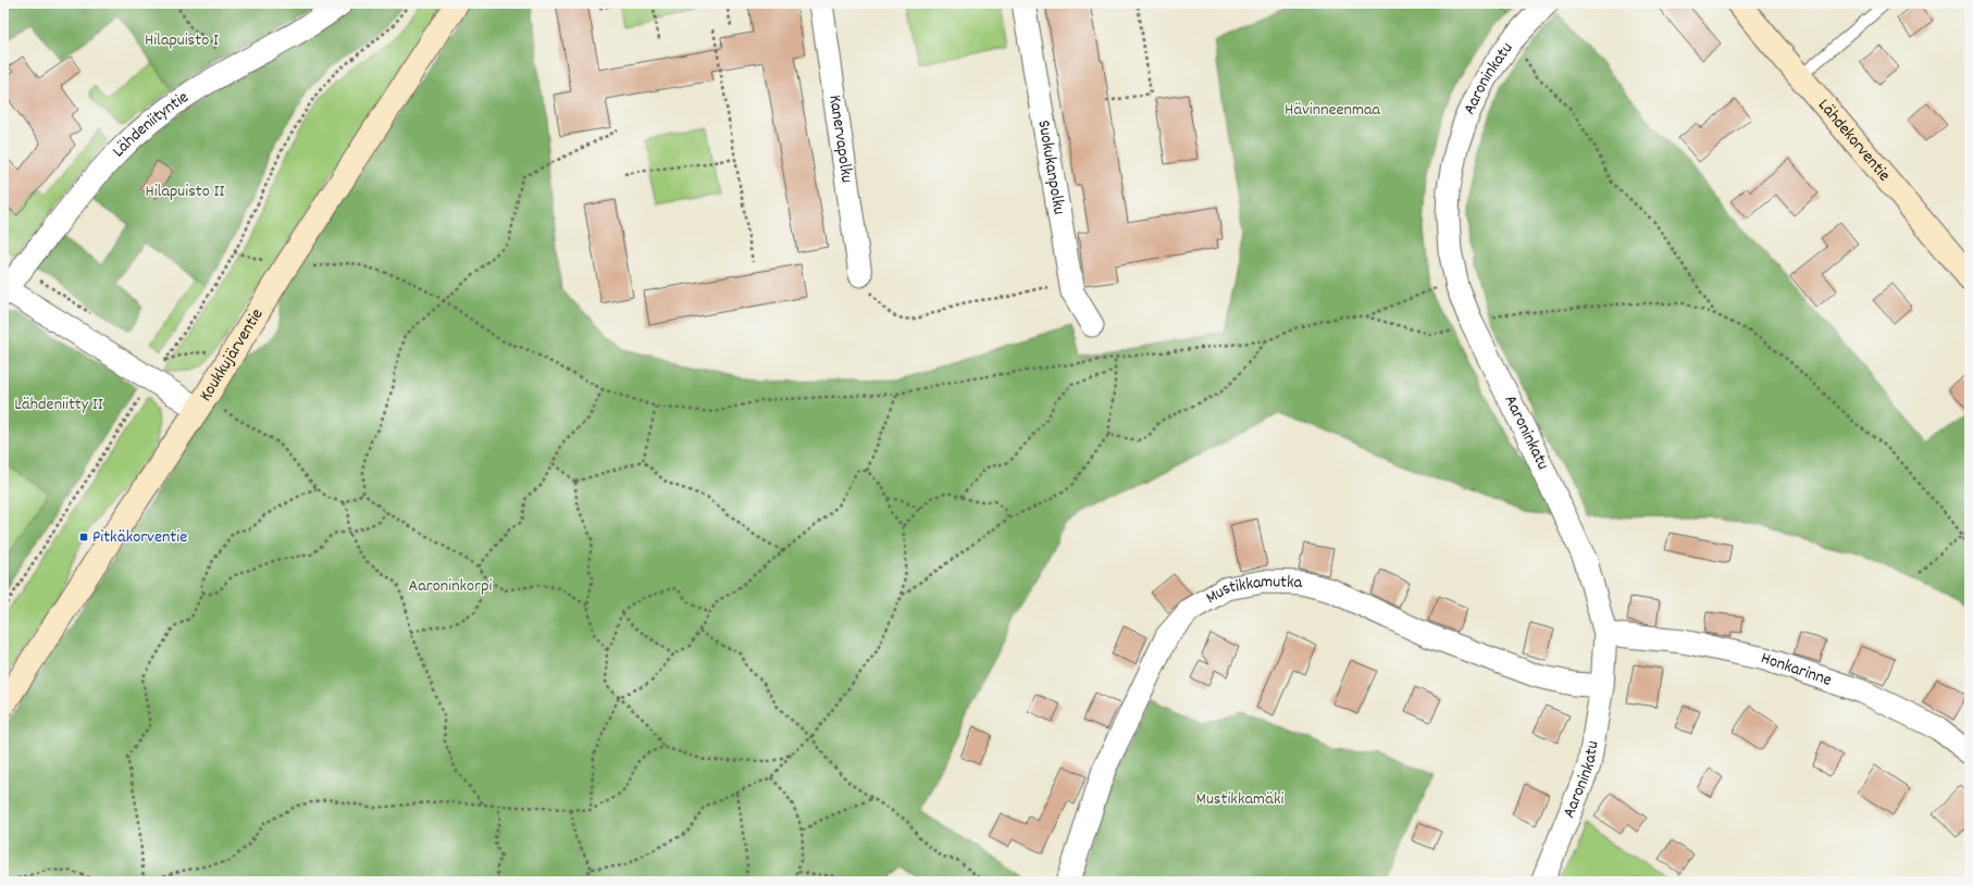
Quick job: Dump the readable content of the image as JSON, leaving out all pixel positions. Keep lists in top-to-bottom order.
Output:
{
  "streets": {
    "street": [
      "Aaroninkatu",
      "Lähdeniityntie",
      "Kanervapolku",
      "Lähdekorventie",
      "Suokukanpolku",
      "Koukkujärventie",
      "Mustikkamutka",
      "Honkarinne"
    ]
  },
  "crossings": [
    ["Aaroninkatu", "Mustikkamutka"],
    ["Aaroninkatu", "Honkarinne"]
  ],
  "parks": [
    "Hilapuisto I",
    "Hävinneenmaa",
    "Hilapuisto II",
    "Lähdeniitty II",
    "Aaroninkorpi",
    "Mustikkamäki"
  ],
  "places": {
    "transit": ["Pitkäkorventie"]
  }
}
